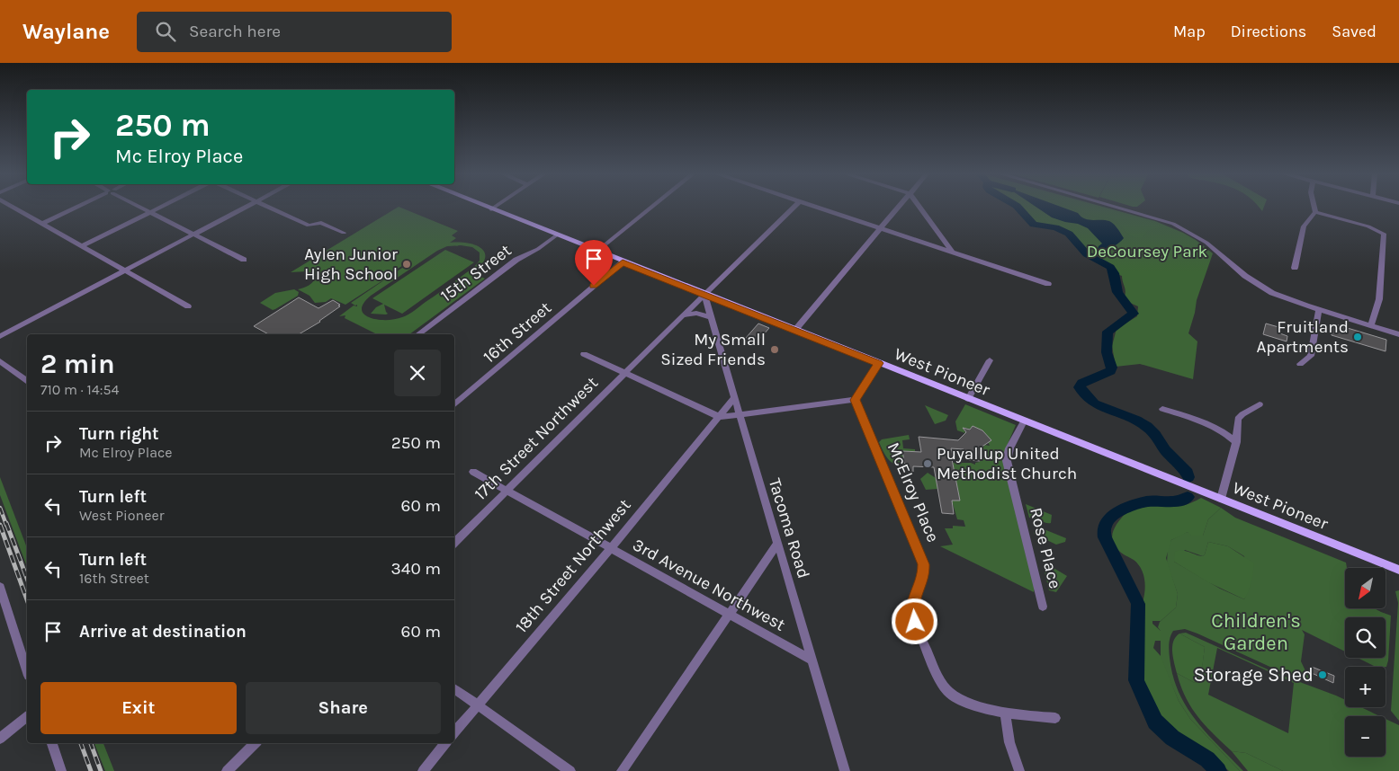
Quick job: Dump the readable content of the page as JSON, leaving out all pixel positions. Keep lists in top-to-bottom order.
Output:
{
  "streets": {
    "main road": ["West Pioneer"],
    "street": [
      "15th Street",
      "16th Street",
      "17th Street Northwest",
      "McElroy Place",
      "Tacoma Road",
      "Rose Place",
      "18th Street Northwest",
      "3rd Avenue Northwest"
    ]
  },
  "crossings": [
    ["15th Street", "West Pioneer"],
    ["16th Street", "West Pioneer"],
    ["West Pioneer", "17th Street Northwest"],
    ["West Pioneer", "Tacoma Road"],
    ["West Pioneer", "Rose Place"],
    ["17th Street Northwest", "Tacoma Road"],
    ["17th Street Northwest", "3rd Avenue Northwest"],
    ["Tacoma Road", "3rd Avenue Northwest"],
    ["18th Street Northwest", "3rd Avenue Northwest"]
  ],
  "parks": ["DeCoursey Park", "Children's Garden"],
  "places": [
    "Aylen Junior High School",
    "Fruitland Apartments",
    "My Small Sized Friends",
    "Puyallup United Methodist Church",
    "Storage Shed"
  ],
  "north": "bottom left",
  "page": {
    "header": "Waylane",
    "search": "Search here",
    "nav": ["Map", "Directions", "Saved"],
    "turn": ["250 m", "Mc Elroy Place"],
    "heading": ["2 min", "710 m · 14:54"],
    "list": [
      {
        "name": "Turn right",
        "note": "Mc Elroy Place",
        "value": "250 m"
      },
      {
        "name": "Turn left",
        "note": "West Pioneer",
        "value": "60 m"
      },
      {
        "name": "Turn left",
        "note": "16th Street",
        "value": "340 m"
      },
      {
        "name": "Arrive at destination",
        "value": "60 m"
      }
    ],
    "map_buttons": ["+", "−"],
    "buttons": ["Exit", "Share"]
  }
}
